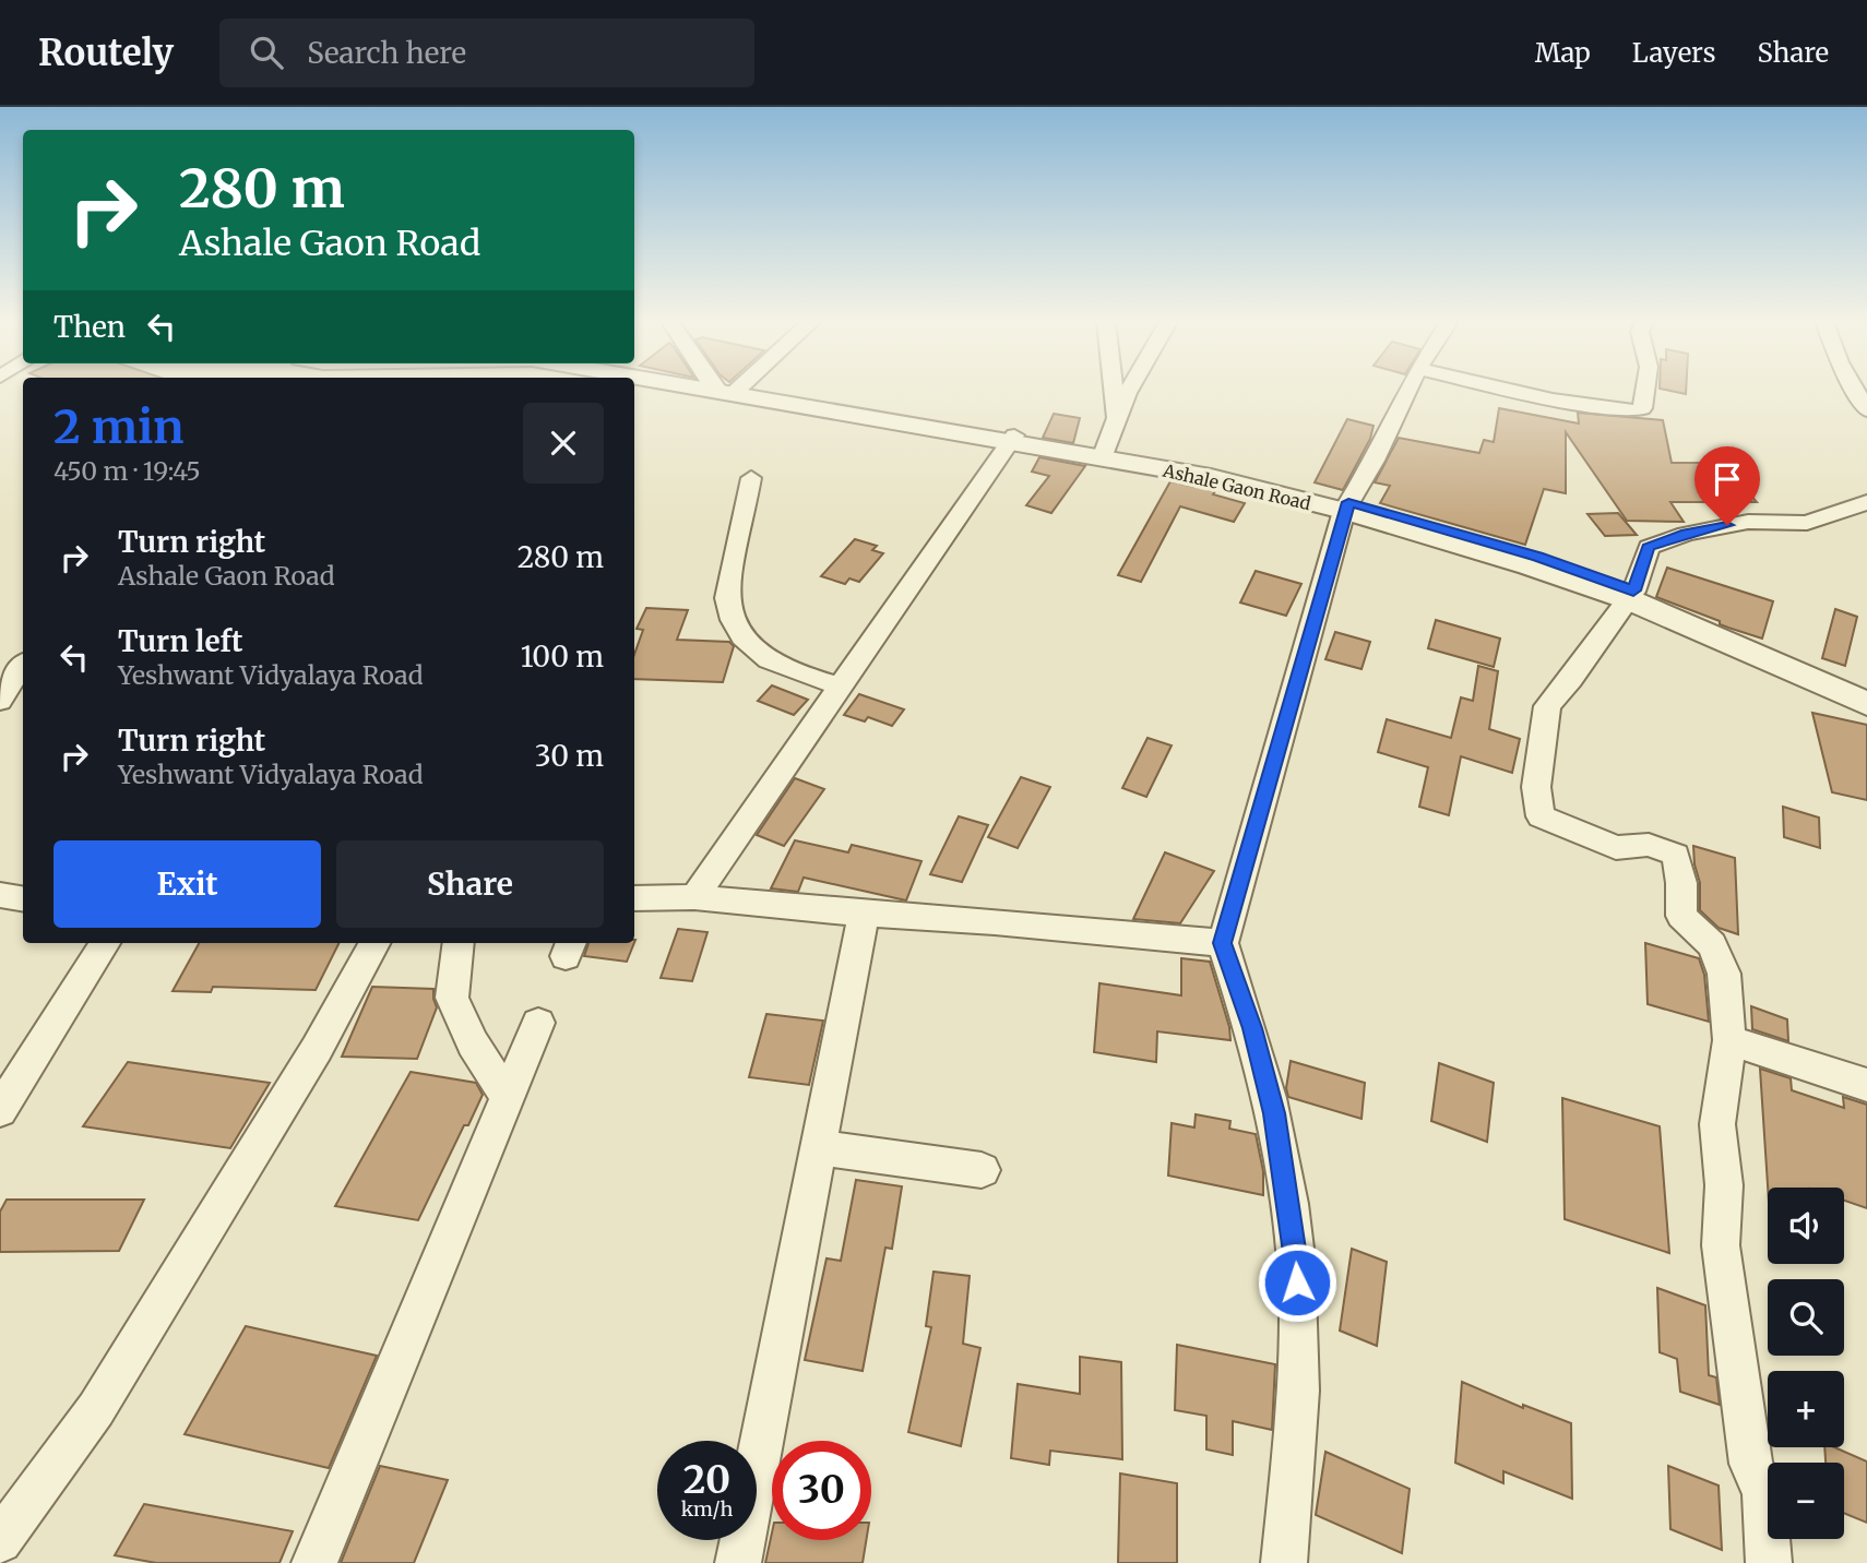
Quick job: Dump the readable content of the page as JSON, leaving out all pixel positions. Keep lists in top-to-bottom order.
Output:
{
  "streets": {
    "street": ["Ashale Gaon Road"]
  },
  "page": {
    "header": "Routely",
    "search": "Search here",
    "nav": ["Map", "Layers", "Share"],
    "turn": ["280 m", "Ashale Gaon Road"],
    "then": "Then",
    "heading": ["2 min", "450 m · 19:45"],
    "list": [
      {
        "name": "Turn right",
        "note": "Ashale Gaon Road",
        "value": "280 m"
      },
      {
        "name": "Turn left",
        "note": "Yeshwant Vidyalaya Road",
        "value": "100 m"
      },
      {
        "name": "Turn right",
        "note": "Yeshwant Vidyalaya Road",
        "value": "30 m"
      }
    ],
    "buttons": ["Exit", "Share"],
    "map_buttons": ["+", "−"],
    "speed": "20 km/h",
    "limit": "30"
  }
}
